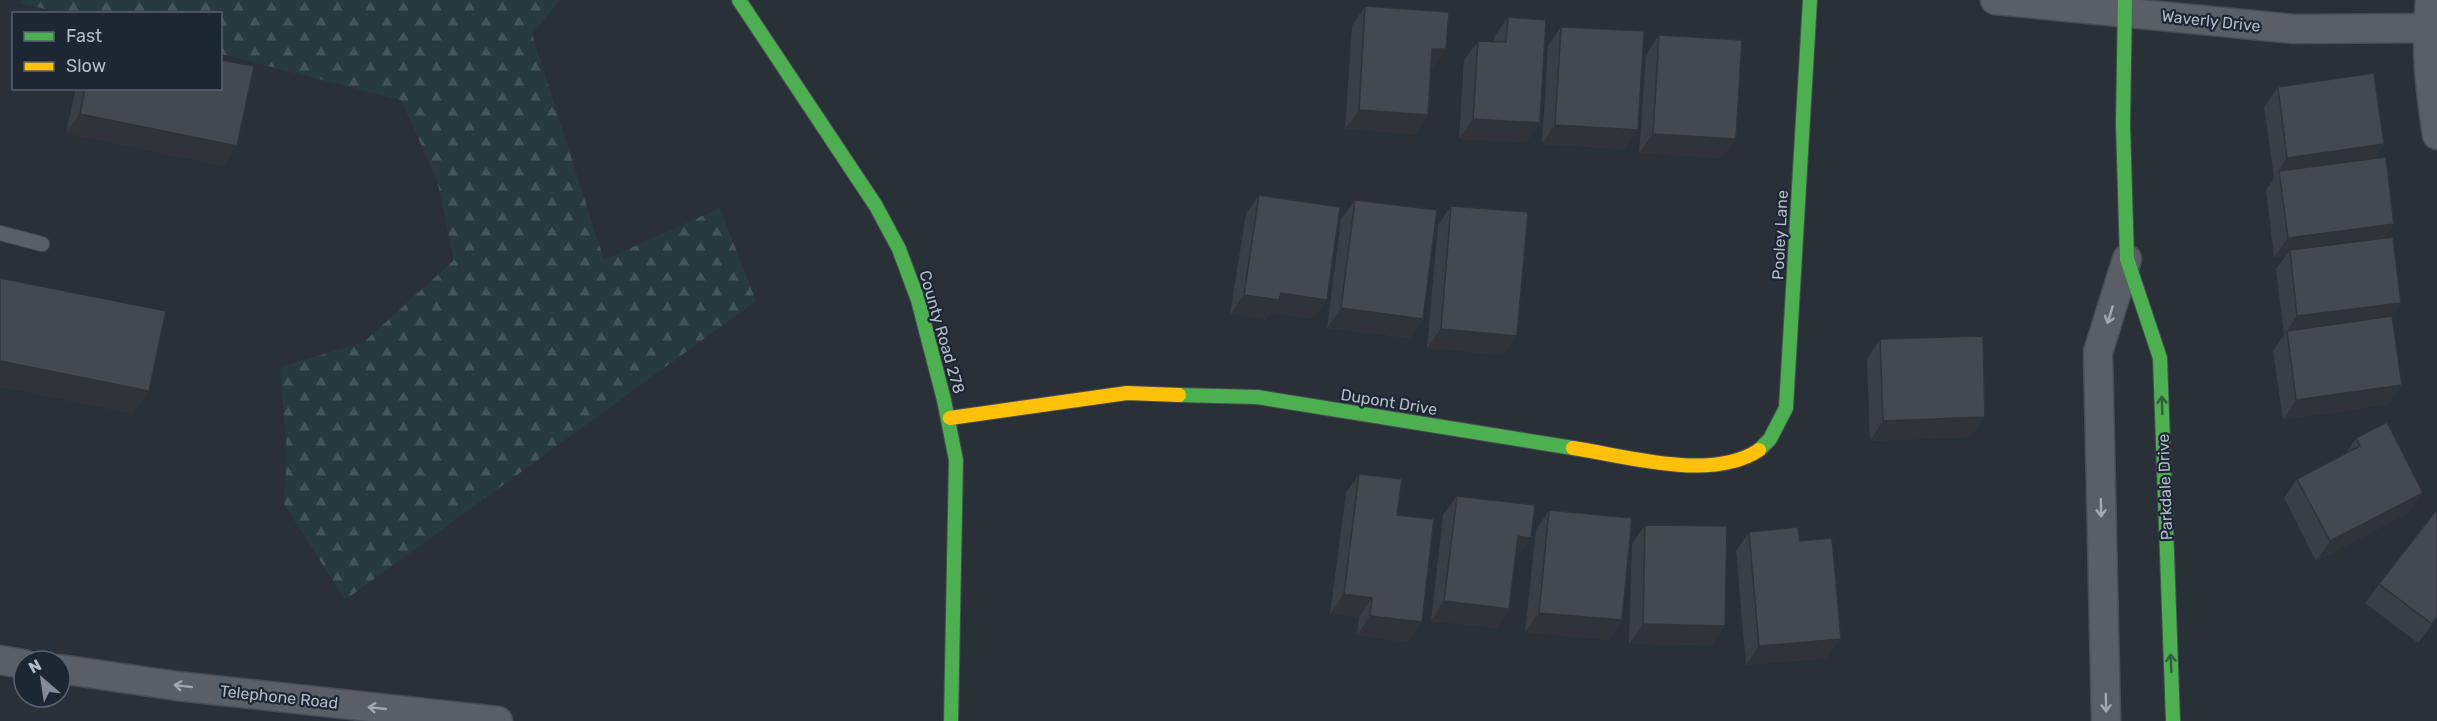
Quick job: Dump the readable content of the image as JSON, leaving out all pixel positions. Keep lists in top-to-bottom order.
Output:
{
  "streets": {
    "street": [
      "Waverly Drive",
      "Pooley Lane",
      "County Road 278",
      "Dupont Drive",
      "Parkdale Drive",
      "Telephone Road"
    ]
  },
  "crossings": [
    ["Waverly Drive", "Parkdale Drive"],
    ["Pooley Lane", "Dupont Drive"],
    ["County Road 278", "Dupont Drive"]
  ],
  "one_way": ["Telephone Road"],
  "legend": ["Fast", "Slow"],
  "north": "top left"
}
